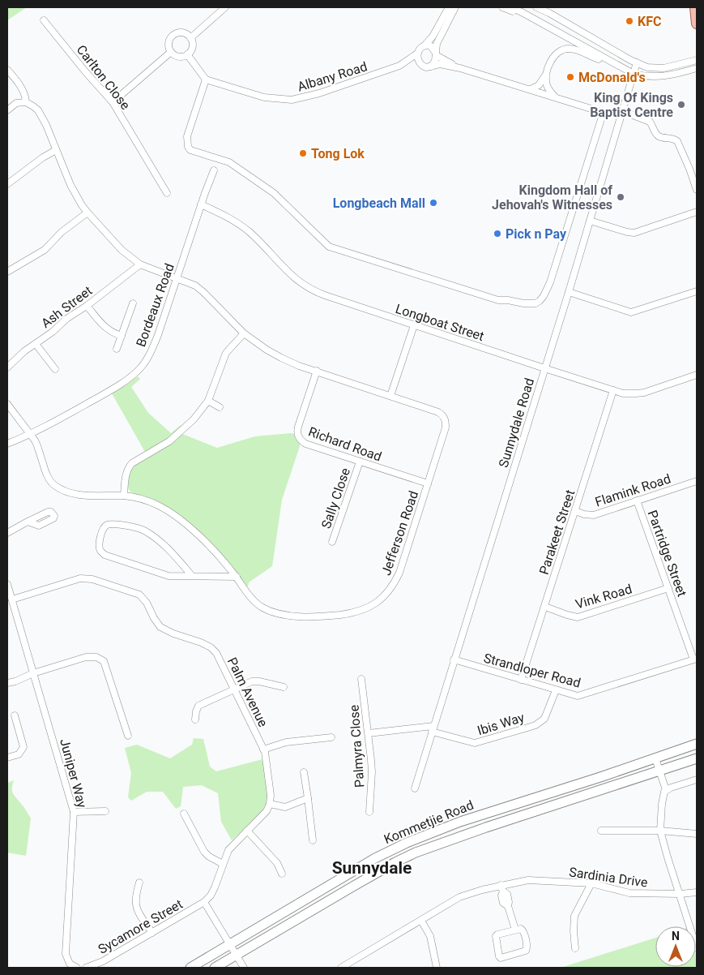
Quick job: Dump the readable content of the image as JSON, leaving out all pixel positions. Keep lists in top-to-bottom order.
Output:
{
  "streets": {
    "main road": ["Kommetjie Road"],
    "street": [
      "Albany Road",
      "Carlton Close",
      "Bordeaux Road",
      "Ash Street",
      "Longboat Street",
      "Sunnydale Road",
      "Richard Road",
      "Flamink Road",
      "Sally Close",
      "Parakeet Street",
      "Jefferson Road",
      "Partridge Street",
      "Vink Road",
      "Strandloper Road",
      "Palm Avenue",
      "Ibis Way",
      "Palmyra Close",
      "Juniper Way",
      "Sardinia Drive",
      "Sycamore Street"
    ]
  },
  "crossings": [
    ["Bordeaux Road", "Longboat Street"],
    ["Bordeaux Road", "Jefferson Road"],
    ["Ash Street", "Jefferson Road"],
    ["Longboat Street", "Sunnydale Road"],
    ["Longboat Street", "Parakeet Street"],
    ["Sunnydale Road", "Strandloper Road"],
    ["Sunnydale Road", "Ibis Way"],
    ["Richard Road", "Sally Close"],
    ["Richard Road", "Jefferson Road"],
    ["Flamink Road", "Parakeet Street"],
    ["Flamink Road", "Partridge Street"],
    ["Parakeet Street", "Vink Road"],
    ["Parakeet Street", "Strandloper Road"],
    ["Partridge Street", "Vink Road"],
    ["Partridge Street", "Strandloper Road"],
    ["Strandloper Road", "Ibis Way"],
    ["Palm Avenue", "Juniper Way"]
  ],
  "districts": ["Sunnydale"],
  "places": [
    "KFC",
    "McDonald's",
    "King Of Kings Baptist Centre",
    "Tong Lok",
    "Kingdom Hall of Jehovah's Witnesses",
    "Longbeach Mall",
    "Pick n Pay"
  ],
  "north": "top"
}
